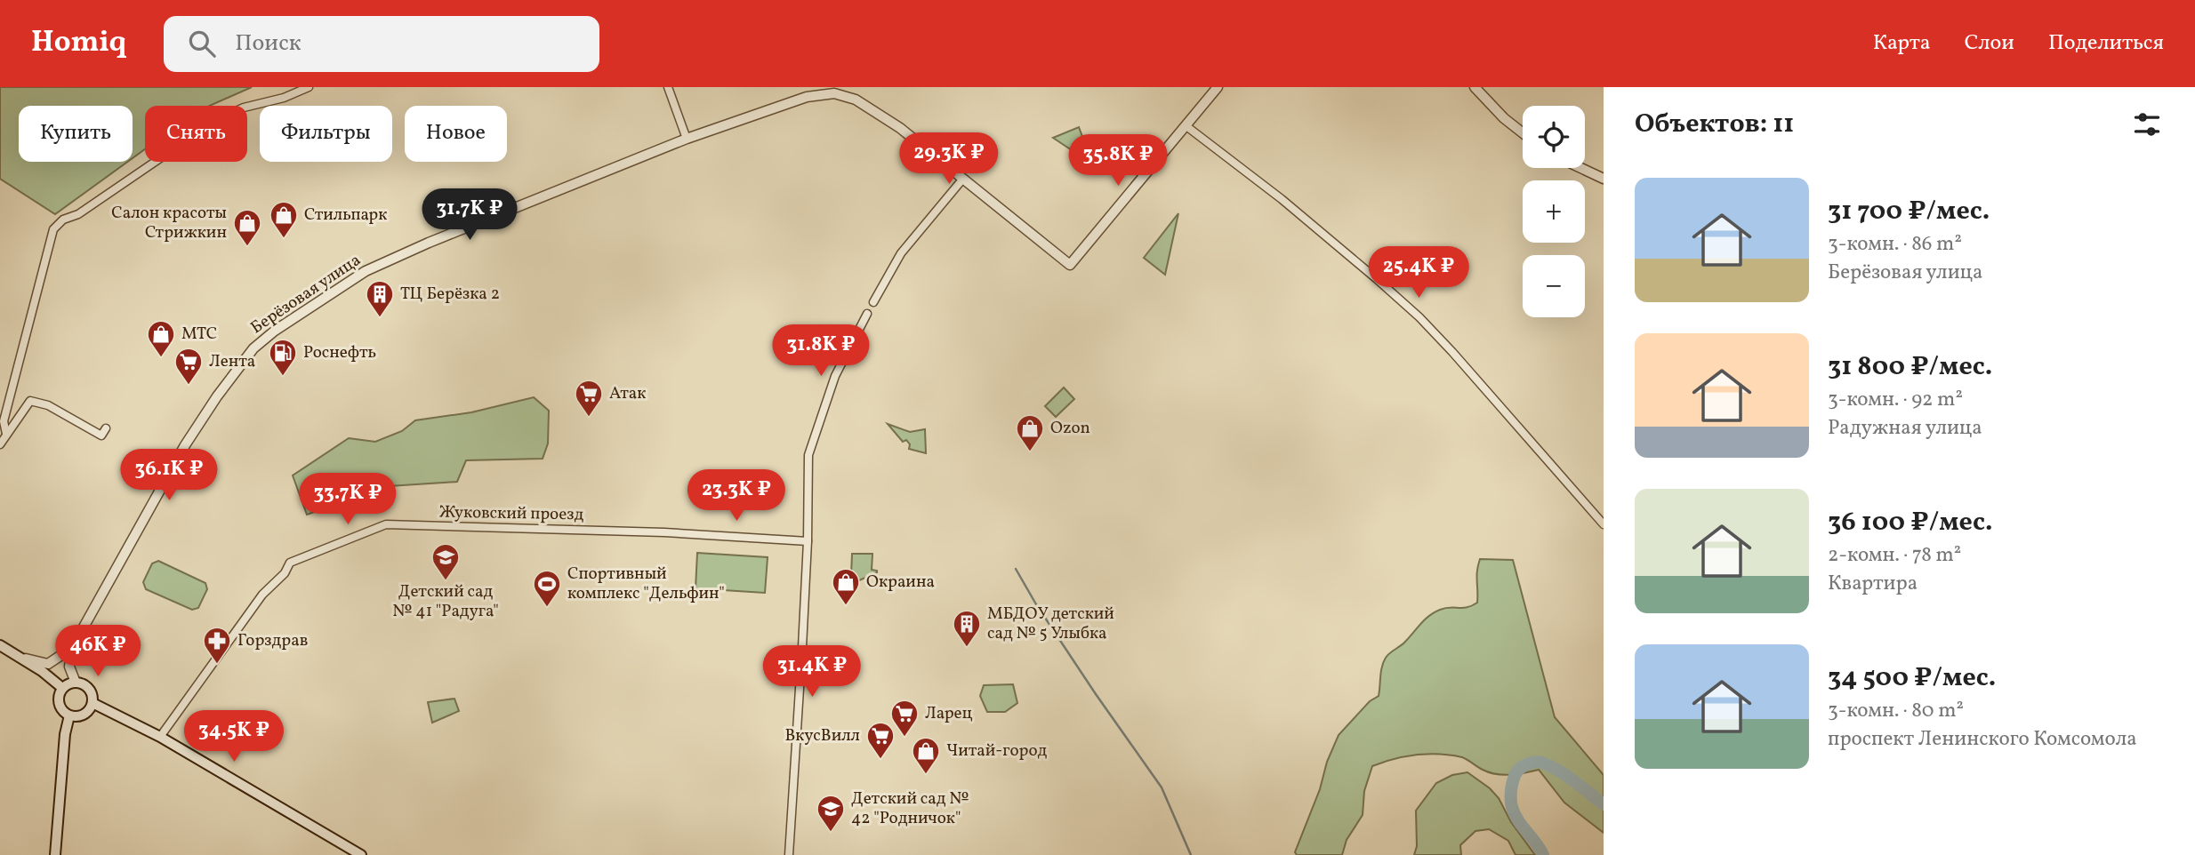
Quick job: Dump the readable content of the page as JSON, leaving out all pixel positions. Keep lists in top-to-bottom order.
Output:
{
  "streets": {
    "street": ["Берёзовая улица", "Жуковский проезд"]
  },
  "places": {
    "shop": [
      "Стильпарк",
      "Салон красоты Стрижкин",
      "МТС",
      "Ozon",
      "Окраина",
      "Читай-город"
    ],
    "building": ["ТЦ Берёзка 2", "МБДОУ детский сад № 5 Улыбка"],
    "fuel station": ["Роснефть"],
    "supermarket": [
      "Лента",
      "Атак",
      "Ларец",
      "ВкусВилл"
    ],
    "school or university": ["Детский сад № 41 \"Радуга\"", "Детский сад № 42 \"Родничок\""],
    "sports": ["Спортивный комплекс \"Дельфин\""],
    "pharmacy": ["Горздрав"]
  },
  "page": {
    "header": "Homiq",
    "search": "Поиск",
    "nav": ["Карта", "Слои", "Поделиться"],
    "heading": "Объектов: 11",
    "map_buttons": ["+", "−"],
    "chip": [
      "Купить",
      "Снять",
      "Фильтры",
      "Новое"
    ],
    "price": [
      "29.3K ₽",
      "35.8K ₽",
      "31.7K ₽",
      "25.4K ₽",
      "31.8K ₽",
      "36.1K ₽",
      "23.3K ₽",
      "33.7K ₽",
      "46K ₽",
      "31.4K ₽",
      "34.5K ₽"
    ],
    "list": [
      {
        "name": "31 700 ₽/мес.",
        "note": "3-комн. · 86 m² · Берёзовая улица"
      },
      {
        "name": "31 800 ₽/мес.",
        "note": "3-комн. · 92 m² · Радужная улица"
      },
      {
        "name": "36 100 ₽/мес.",
        "note": "2-комн. · 78 m² · Квартира"
      },
      {
        "name": "34 500 ₽/мес.",
        "note": "3-комн. · 80 m² · проспект Ленинского Комсомола"
      }
    ]
  }
}
